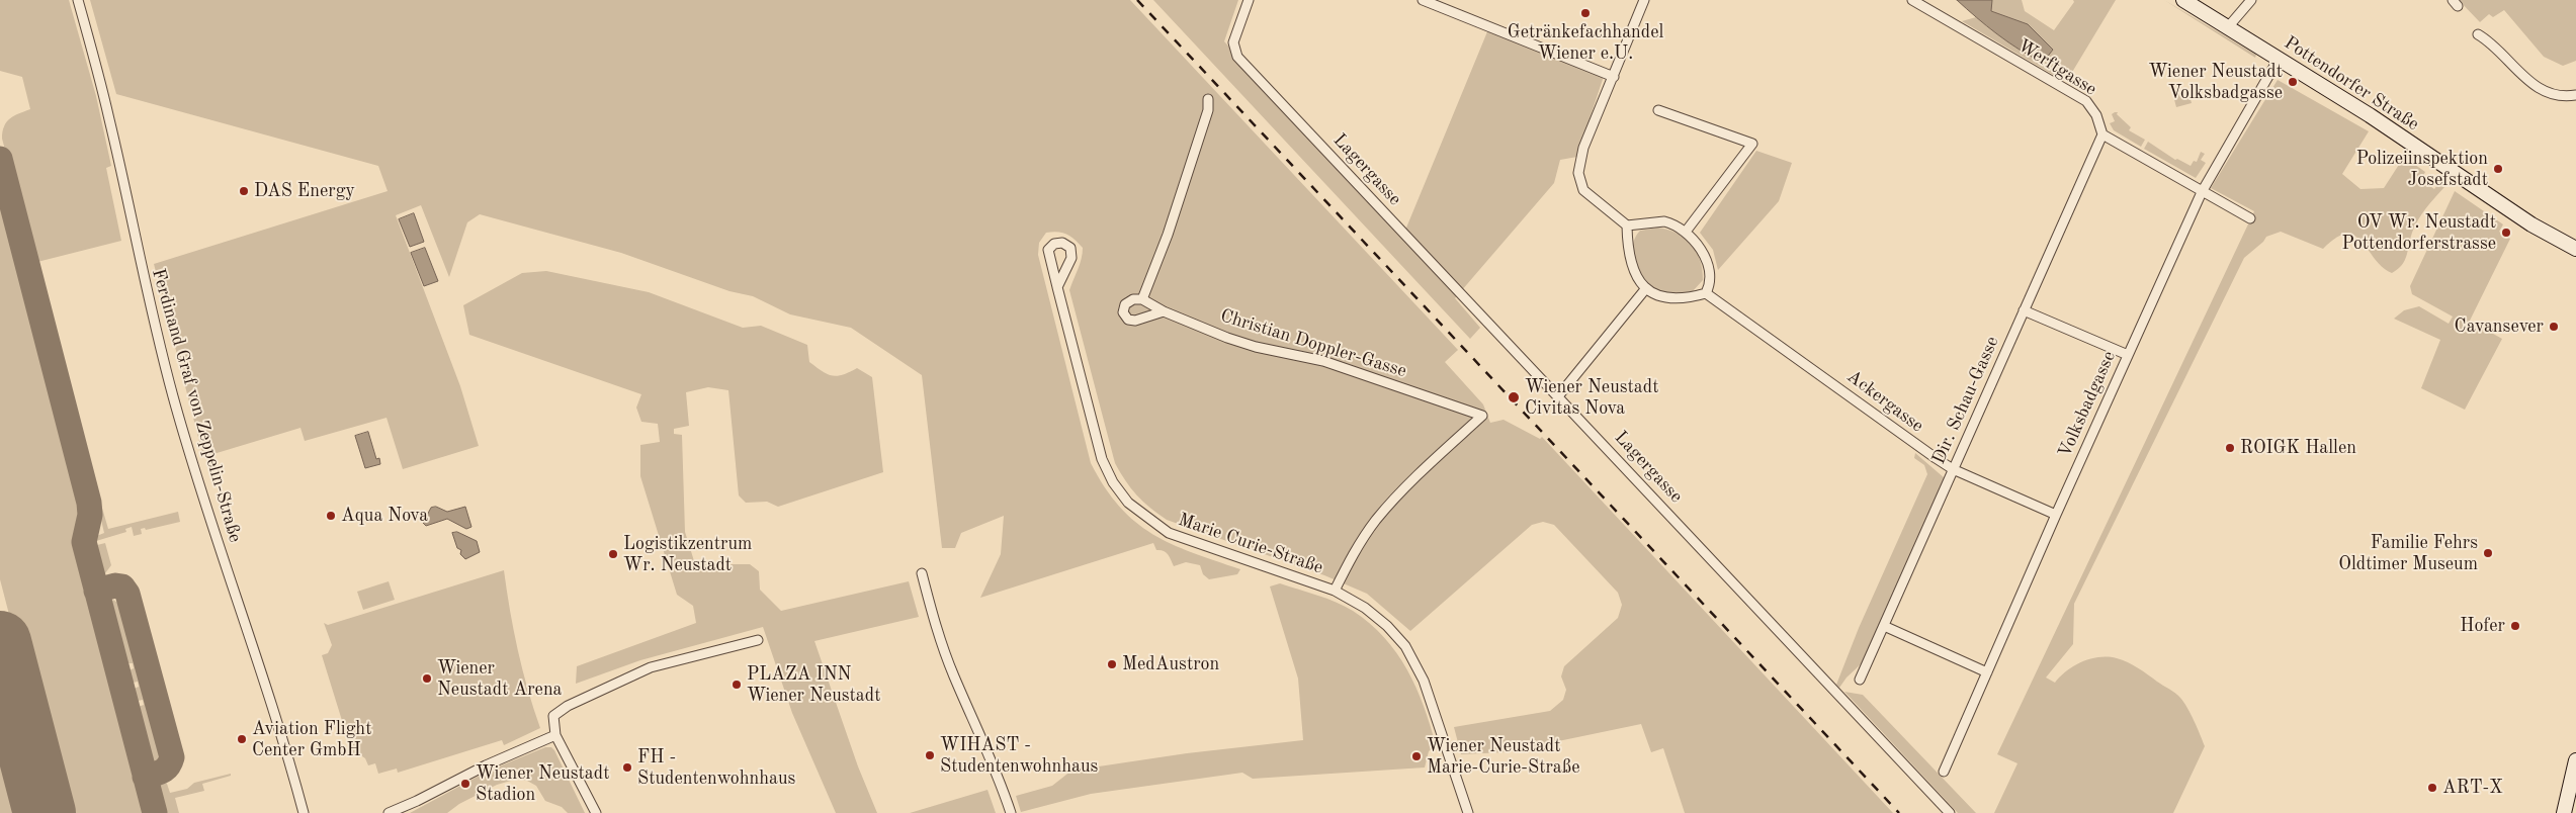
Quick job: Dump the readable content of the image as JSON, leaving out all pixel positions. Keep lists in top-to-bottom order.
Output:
{
  "streets": {
    "main road": ["Pottendorfer Straße"],
    "street": [
      "Werftgasse",
      "Lagergasse",
      "Christian Doppler-Gasse",
      "Dir. Schau-Gasse",
      "Ackergasse",
      "Volksbadgasse",
      "Ferdinand Graf von Zeppelin-Straße",
      "Marie Curie-Straße"
    ]
  },
  "crossings": [
    ["Werftgasse", "Dir. Schau-Gasse"],
    ["Pottendorfer Straße", "Volksbadgasse"],
    ["Christian Doppler-Gasse", "Marie Curie-Straße"],
    ["Dir. Schau-Gasse", "Ackergasse"],
    ["Ackergasse", "Volksbadgasse"]
  ],
  "places": [
    "Getränkefachhandel Wiener e.U.",
    "Wiener Neustadt Volksbadgasse",
    "Polizeiinspektion Josefstadt",
    "DAS Energy",
    "OV Wr. Neustadt Pottendorferstrasse",
    "Cavansever",
    "Wiener Neustadt Civitas Nova",
    "ROIGK Hallen",
    "Aqua Nova",
    "Familie Fehrs Oldtimer Museum",
    "Logistikzentrum Wr. Neustadt",
    "Hofer",
    "MedAustron",
    "Wiener Neustadt Arena",
    "PLAZA INN Wiener Neustadt",
    "Aviation Flight Center GmbH",
    "WIHAST - Studentenwohnhaus",
    "Wiener Neustadt Marie-Curie-Straße",
    "FH - Studentenwohnhaus",
    "Wiener Neustadt Stadion",
    "ART-X"
  ]
}
